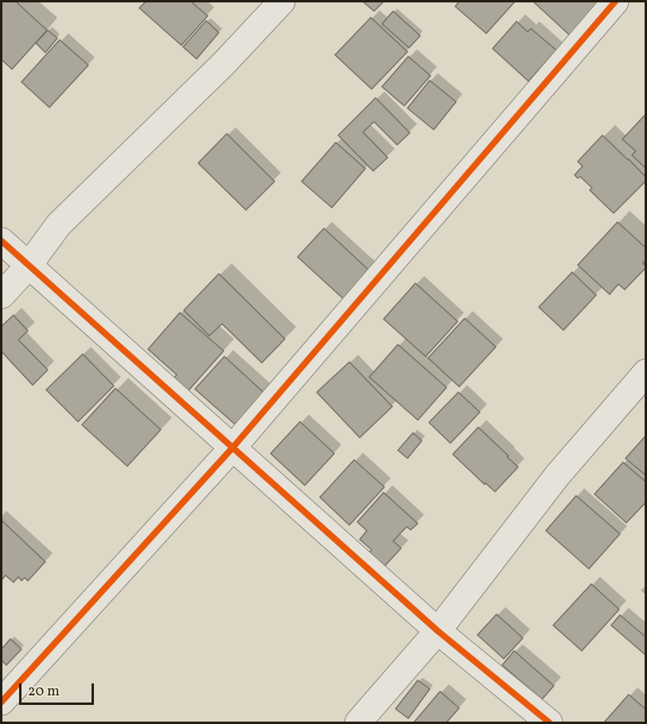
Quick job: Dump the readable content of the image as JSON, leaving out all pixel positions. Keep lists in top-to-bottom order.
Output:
{
  "scale_bar": "20 m"
}
